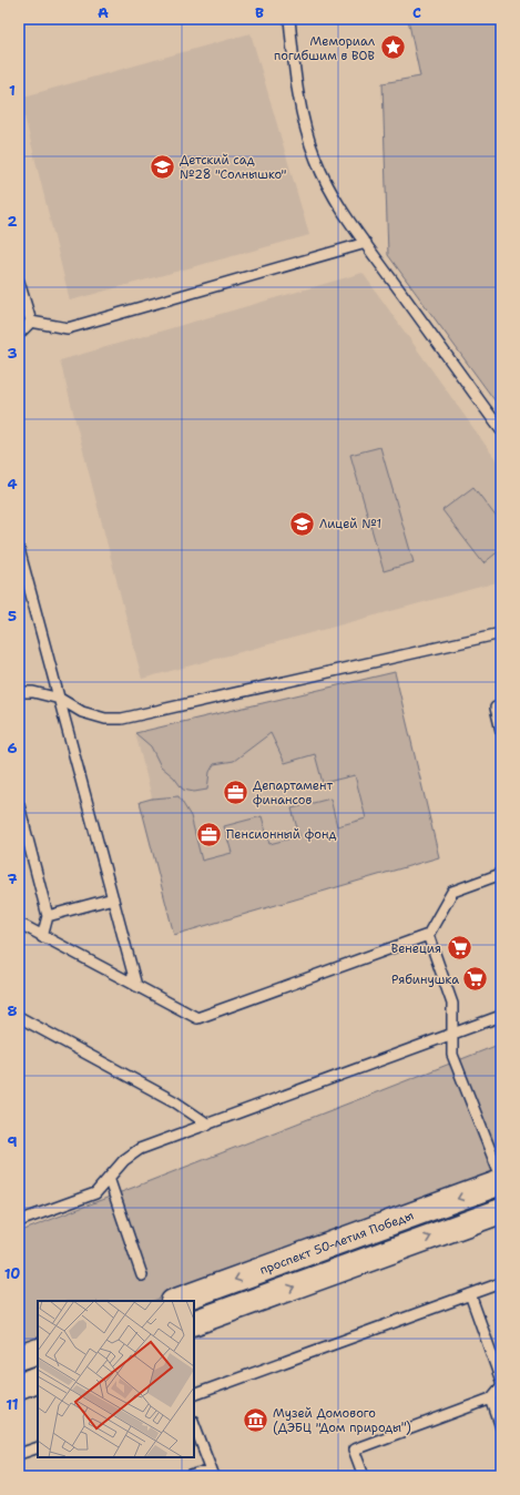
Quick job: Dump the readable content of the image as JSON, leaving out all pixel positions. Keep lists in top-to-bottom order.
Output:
{
  "streets": {
    "main road": ["проспект 50-летия Победы"]
  },
  "places": {
    "place": ["Мемориал погибшим в ВОВ"],
    "school or university": ["Детский сад №28 \"Солнышко\"", "Лицей №1"],
    "office": ["Департамент финансов", "Пенсионный фонд"],
    "supermarket": ["Венеция", "Рябинушка"],
    "museum": ["Музей Домового (ДЭБЦ \"Дом природы\")"]
  },
  "grid": {
    "columns": ["A", "B", "C"],
    "rows": [
      "1",
      "2",
      "3",
      "4",
      "5",
      "6",
      "7",
      "8",
      "9",
      "10",
      "11"
    ]
  }
}
